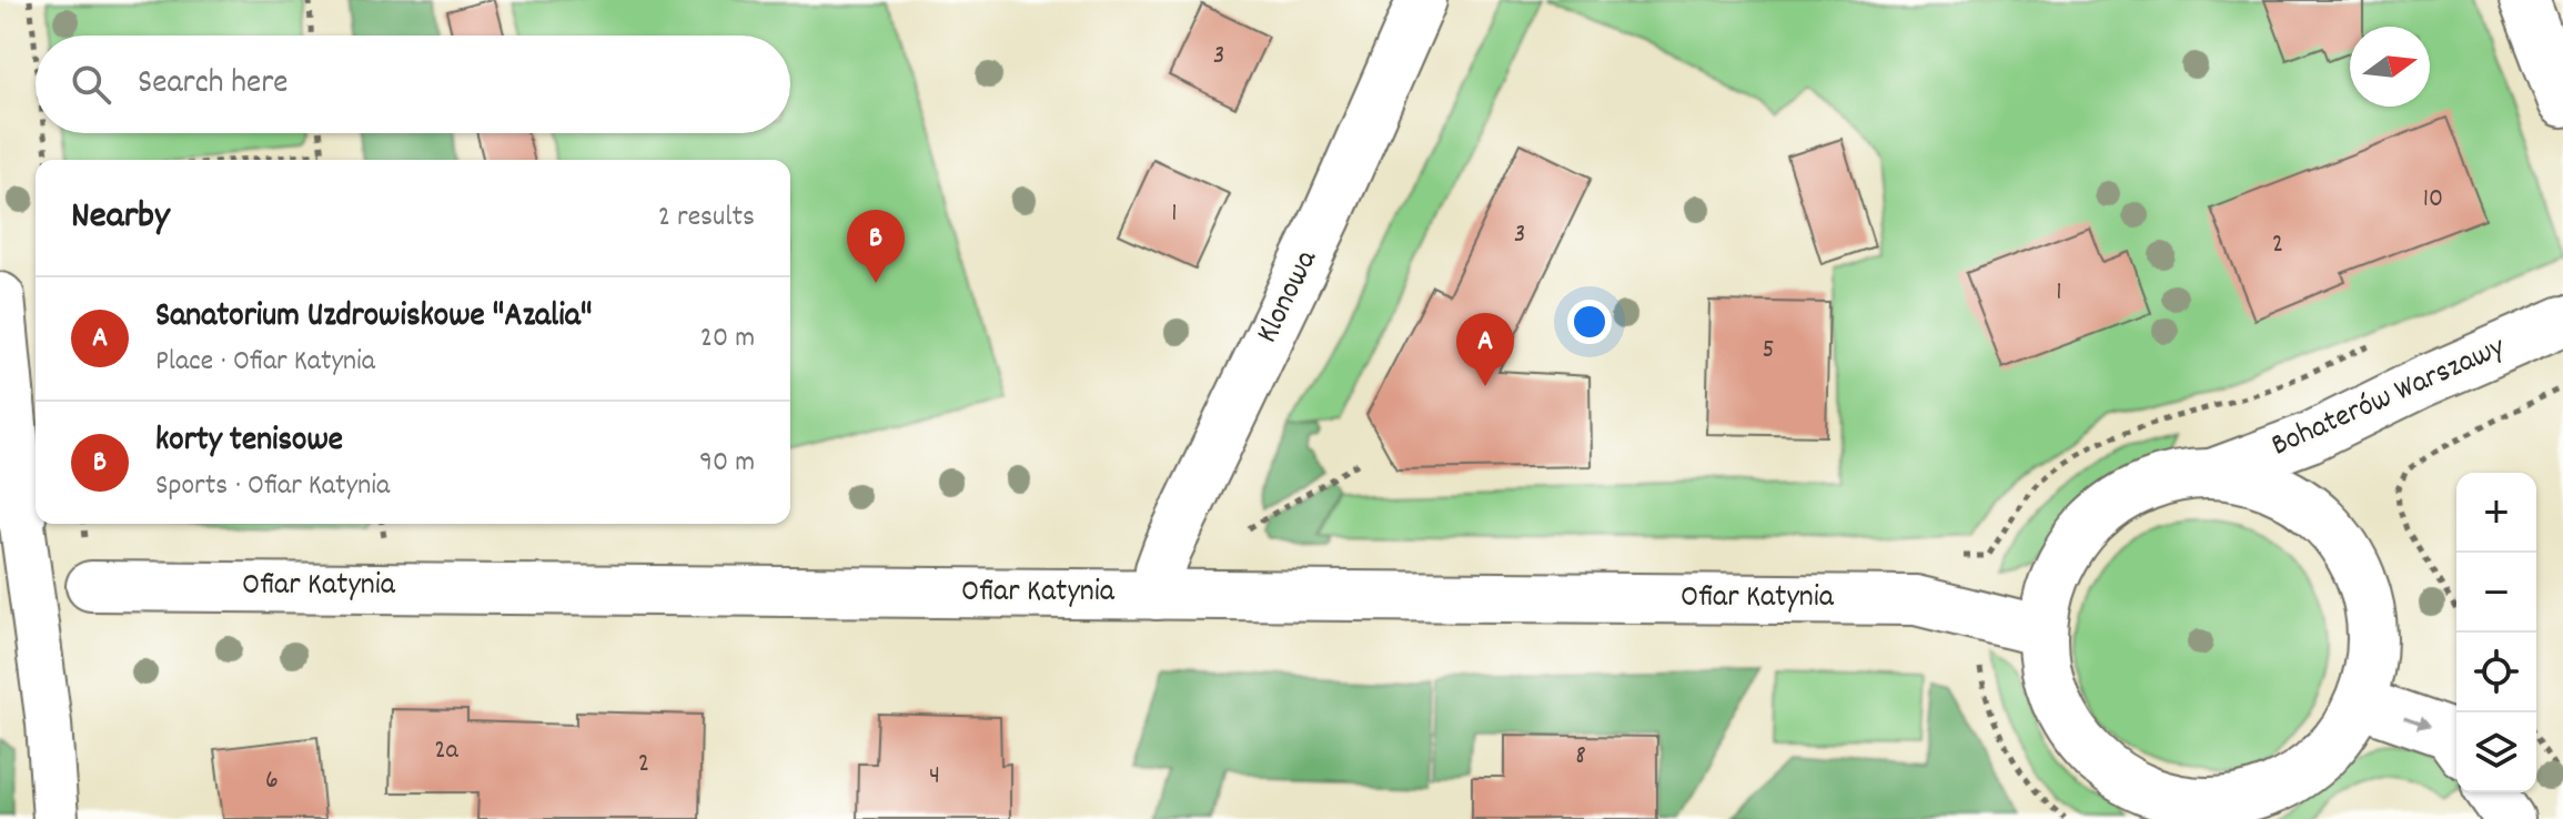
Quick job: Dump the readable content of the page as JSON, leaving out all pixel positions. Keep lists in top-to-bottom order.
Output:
{
  "streets": {
    "street": ["Klonowa", "Bohaterów Warszawy", "Ofiar Katynia"]
  },
  "crossings": [
    ["Klonowa", "Ofiar Katynia"]
  ],
  "house_numbers": [
    "3",
    "10",
    "1",
    "3",
    "2",
    "1",
    "5",
    "2a",
    "8",
    "2",
    "4",
    "6"
  ],
  "north": "right",
  "page": {
    "search": "Search here",
    "heading": ["Nearby", "2 results"],
    "pins": ["B", "A"],
    "list": [
      {
        "mark": "A",
        "name": "Sanatorium Uzdrowiskowe \"Azalia\"",
        "note": "Place · Ofiar Katynia",
        "value": "20 m"
      },
      {
        "mark": "B",
        "name": "korty tenisowe",
        "note": "Sports · Ofiar Katynia",
        "value": "90 m"
      }
    ],
    "map_buttons": ["+", "−"]
  }
}
